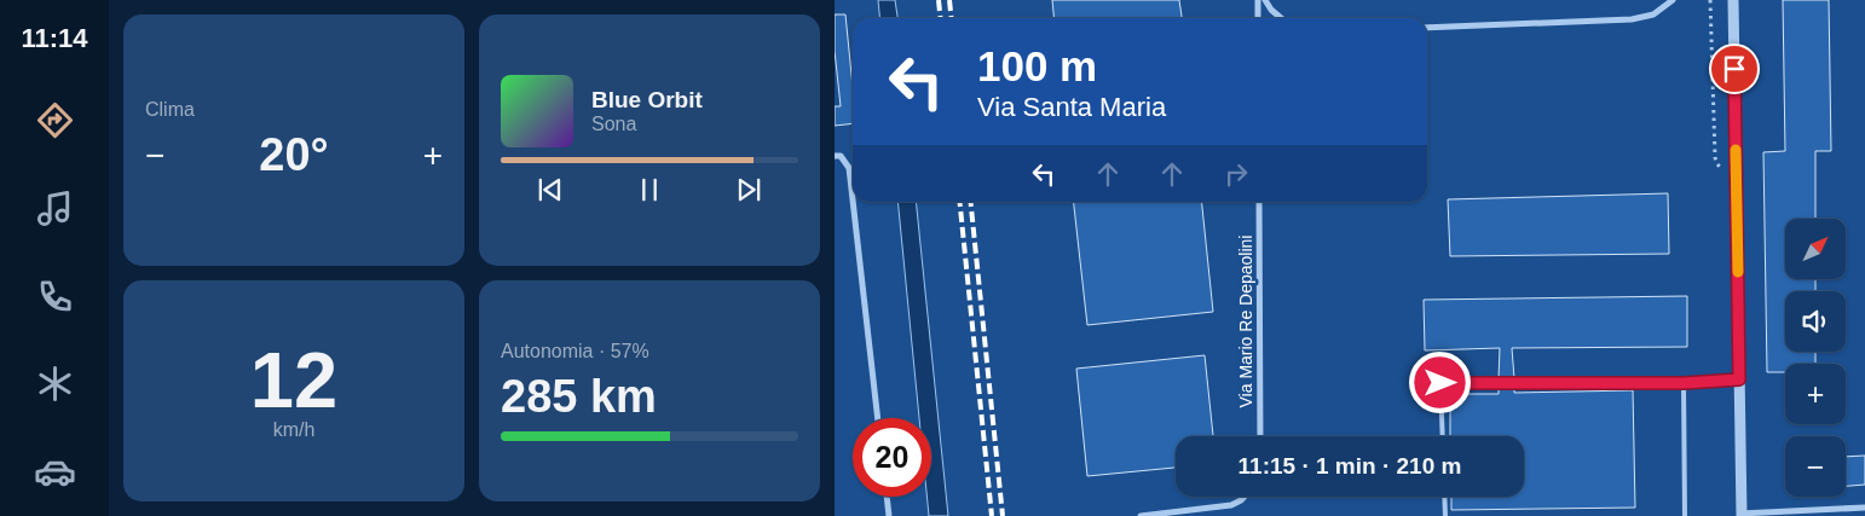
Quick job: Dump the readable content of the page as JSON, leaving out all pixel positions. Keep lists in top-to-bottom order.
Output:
{
  "streets": {
    "street": ["Via Mario Re Depaolini"]
  },
  "north": "top right",
  "page": {
    "tabs": "11:14",
    "tile": [
      "Clima",
      ["12", "km/h"],
      ["Autonomia · 57%", "285 km"]
    ],
    "turn": ["100 m", "Via Santa Maria"],
    "song": ["Blue Orbit", "Sona"],
    "heat": ["−", "20°", "+"],
    "map_buttons": ["+", "−"],
    "limit": "20",
    "trip": "11:15 · 1 min · 210 m"
  }
}
